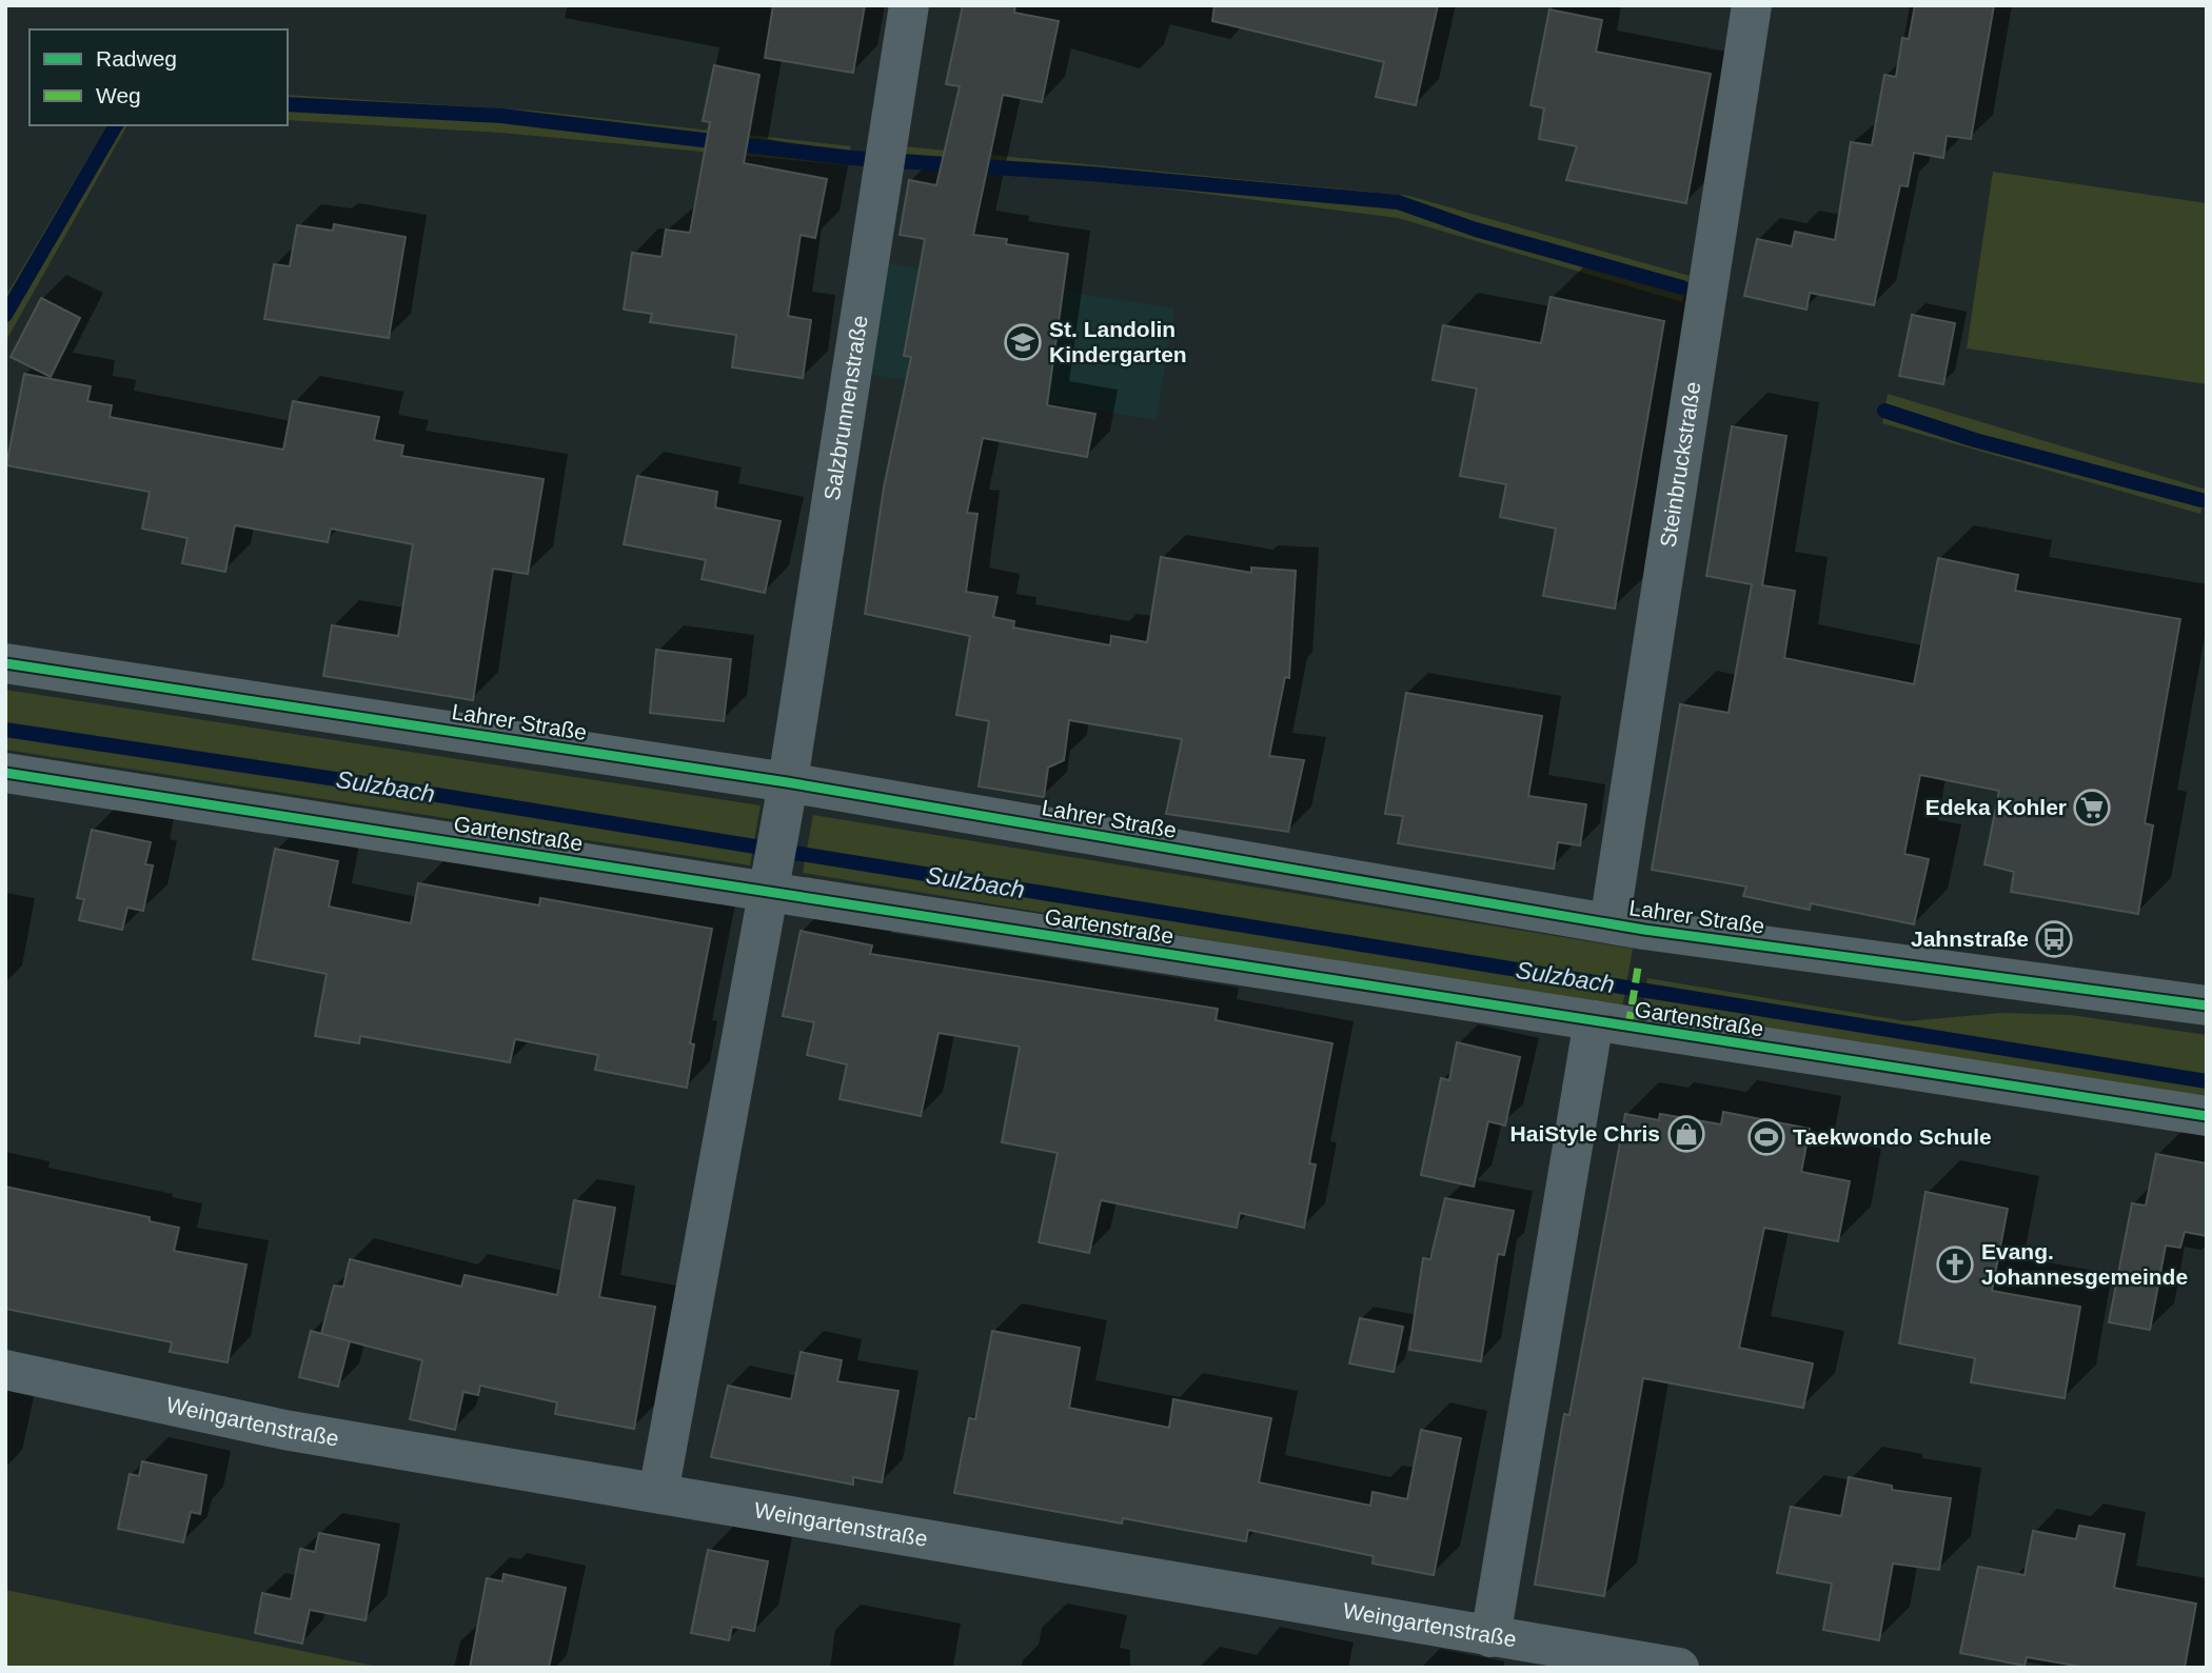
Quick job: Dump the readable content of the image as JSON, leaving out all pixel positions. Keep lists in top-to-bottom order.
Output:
{
  "streets": {
    "street": [
      "Salzbrunnenstraße",
      "Steinbruckstraße",
      "Lahrer Straße",
      "Gartenstraße",
      "Weingartenstraße"
    ]
  },
  "crossings": [
    ["Salzbrunnenstraße", "Lahrer Straße"],
    ["Steinbruckstraße", "Lahrer Straße"]
  ],
  "water": ["Sulzbach"],
  "places": {
    "school or university": ["St. Landolin Kindergarten"],
    "supermarket": ["Edeka Kohler"],
    "bus stop": ["Jahnstraße"],
    "shop": ["HaiStyle Chris"],
    "sports": ["Taekwondo Schule"],
    "church": ["Evang. Johannesgemeinde"]
  },
  "legend": ["Radweg", "Weg"]
}
